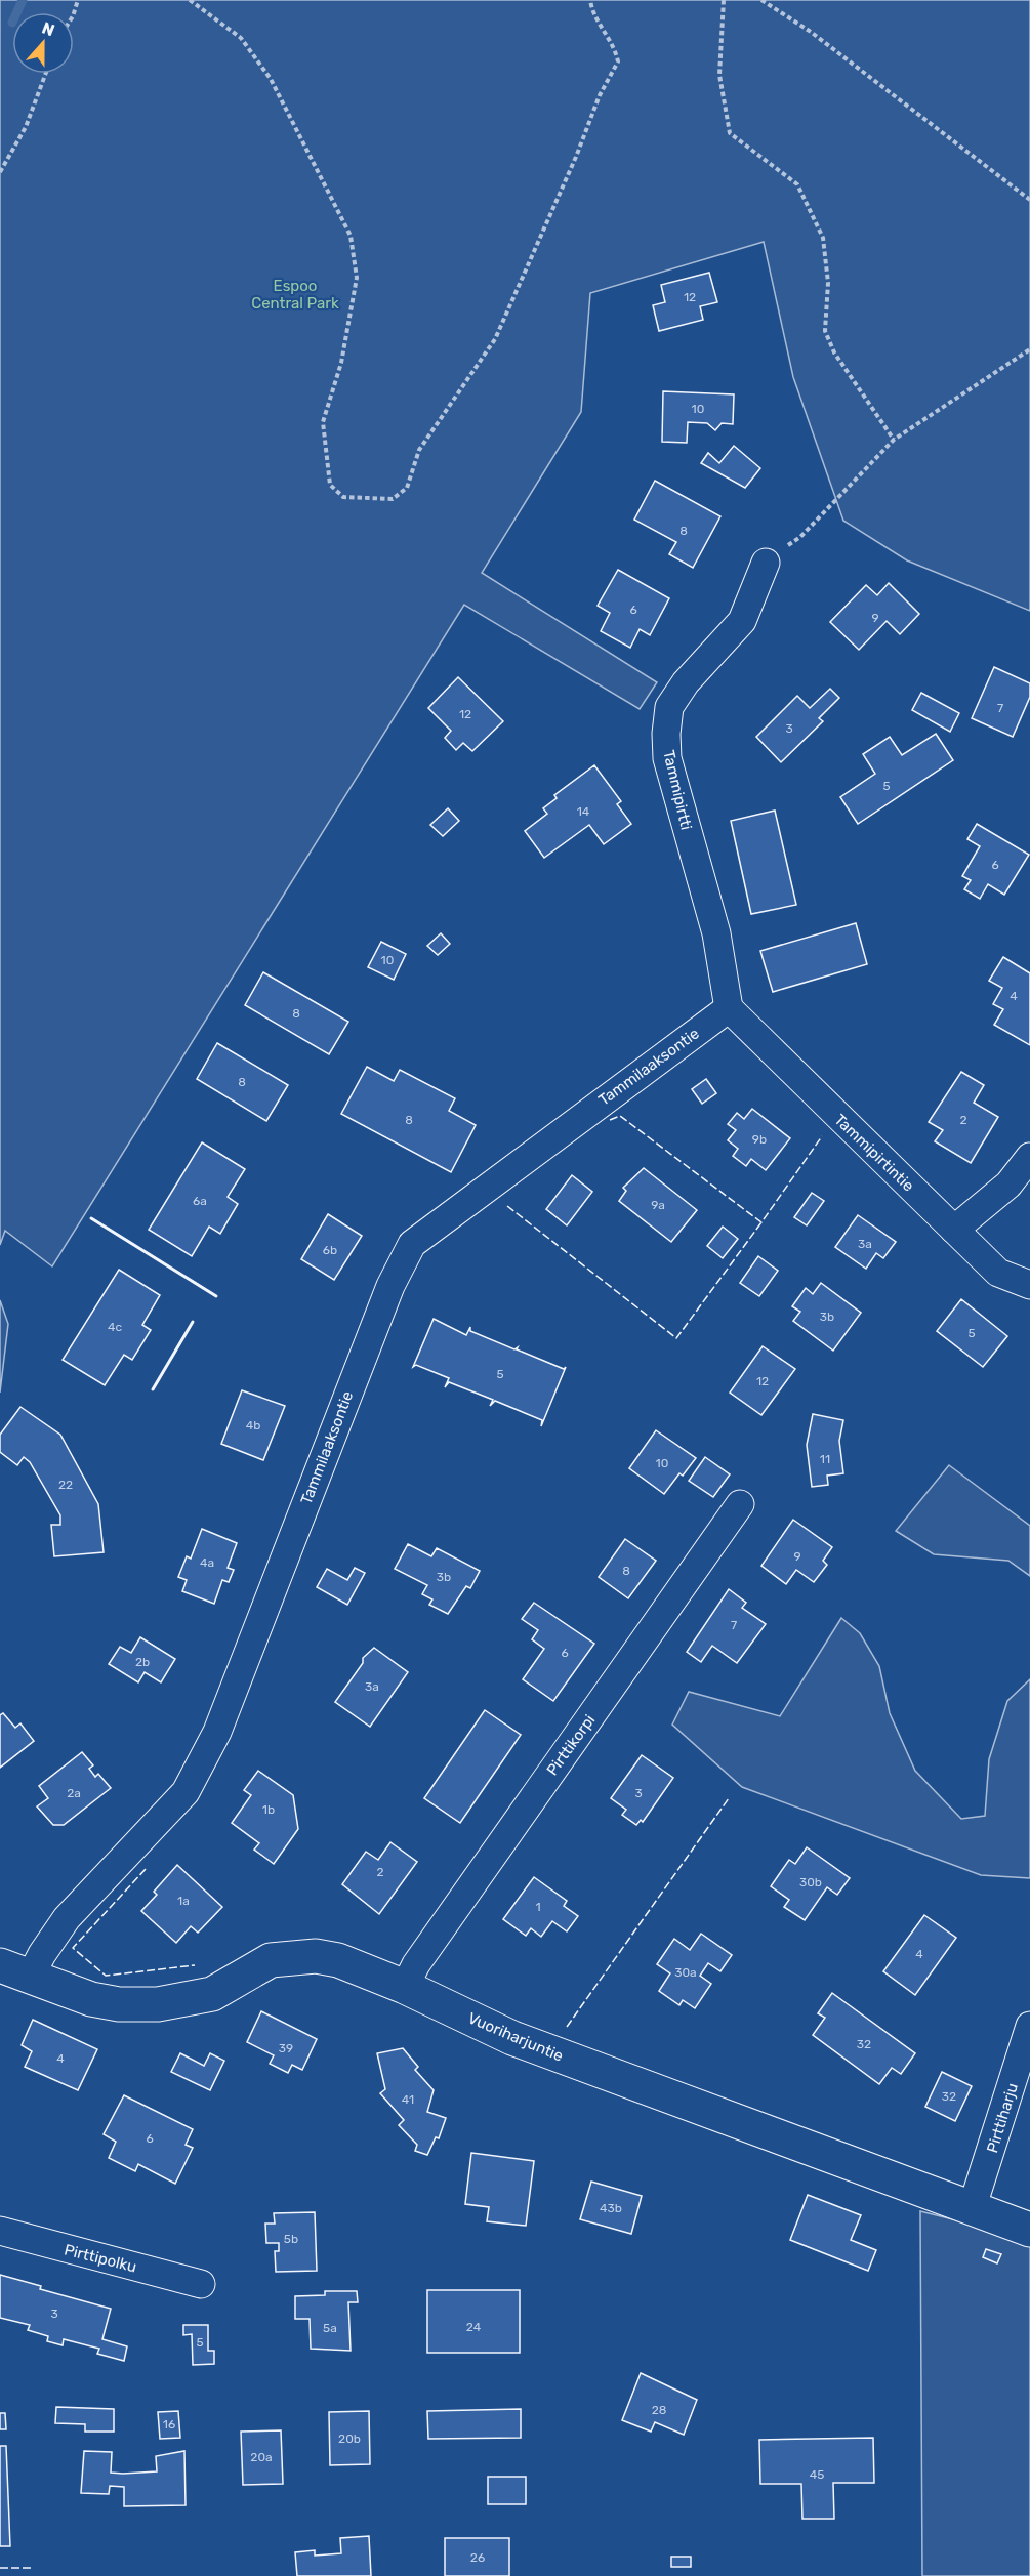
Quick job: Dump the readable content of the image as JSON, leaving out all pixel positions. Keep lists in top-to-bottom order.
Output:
{
  "streets": {
    "street": [
      "Tammipirtti",
      "Tammilaaksontie",
      "Tammipirtintie",
      "Pirttikorpi",
      "Vuoriharjuntie",
      "Pirttiharju",
      "Pirttipolku"
    ]
  },
  "crossings": [
    ["Tammipirtti", "Tammilaaksontie"],
    ["Tammipirtti", "Tammipirtintie"],
    ["Tammilaaksontie", "Tammipirtintie"],
    ["Tammilaaksontie", "Vuoriharjuntie"],
    ["Pirttikorpi", "Vuoriharjuntie"],
    ["Vuoriharjuntie", "Pirttiharju"]
  ],
  "parks": ["Espoo Central Park"],
  "house_numbers": [
    "12",
    "10",
    "8",
    "6",
    "9",
    "7",
    "12",
    "3",
    "5",
    "14",
    "6",
    "10",
    "4",
    "8",
    "8",
    "8",
    "2",
    "9b",
    "6a",
    "9a",
    "3a",
    "6b",
    "3b",
    "4c",
    "5",
    "5",
    "12",
    "4b",
    "11",
    "10",
    "22",
    "9",
    "4a",
    "8",
    "3b",
    "7",
    "6",
    "2b",
    "3a",
    "2a",
    "3",
    "1b",
    "2",
    "30b",
    "1a",
    "1",
    "4",
    "30a",
    "32",
    "39",
    "4",
    "32",
    "41",
    "6",
    "43b",
    "5b",
    "3",
    "24",
    "5a",
    "5",
    "28",
    "16",
    "20b",
    "20a",
    "45",
    "26"
  ],
  "north": "top"
}
